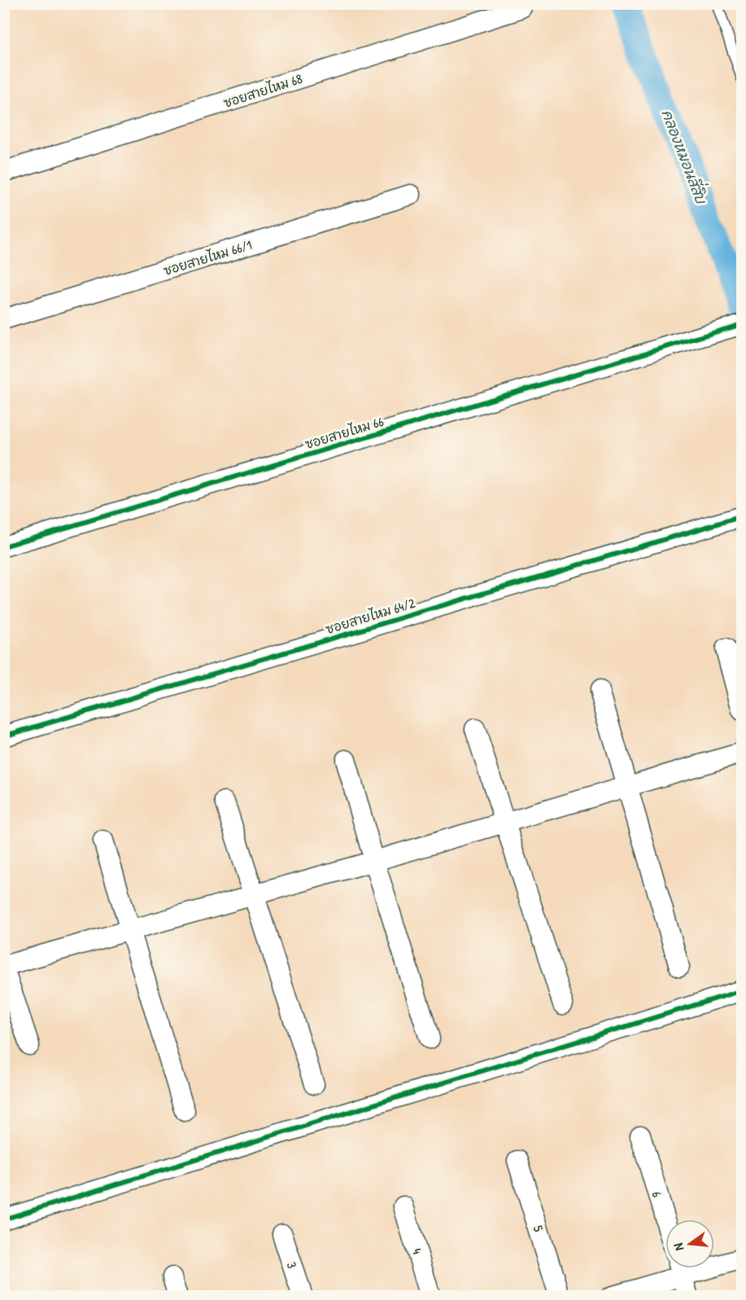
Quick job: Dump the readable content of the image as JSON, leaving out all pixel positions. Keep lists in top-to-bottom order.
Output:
{
  "streets": {
    "street": [
      "ซอยสายไหม 68",
      "ซอยสายไหม 66/1",
      "ซอยสายไหม 66",
      "ซอยสายไหม 64/2",
      "6",
      "5",
      "4",
      "3"
    ]
  },
  "water": ["คลองหมอนสี่สิบ"],
  "north": "left"
}
